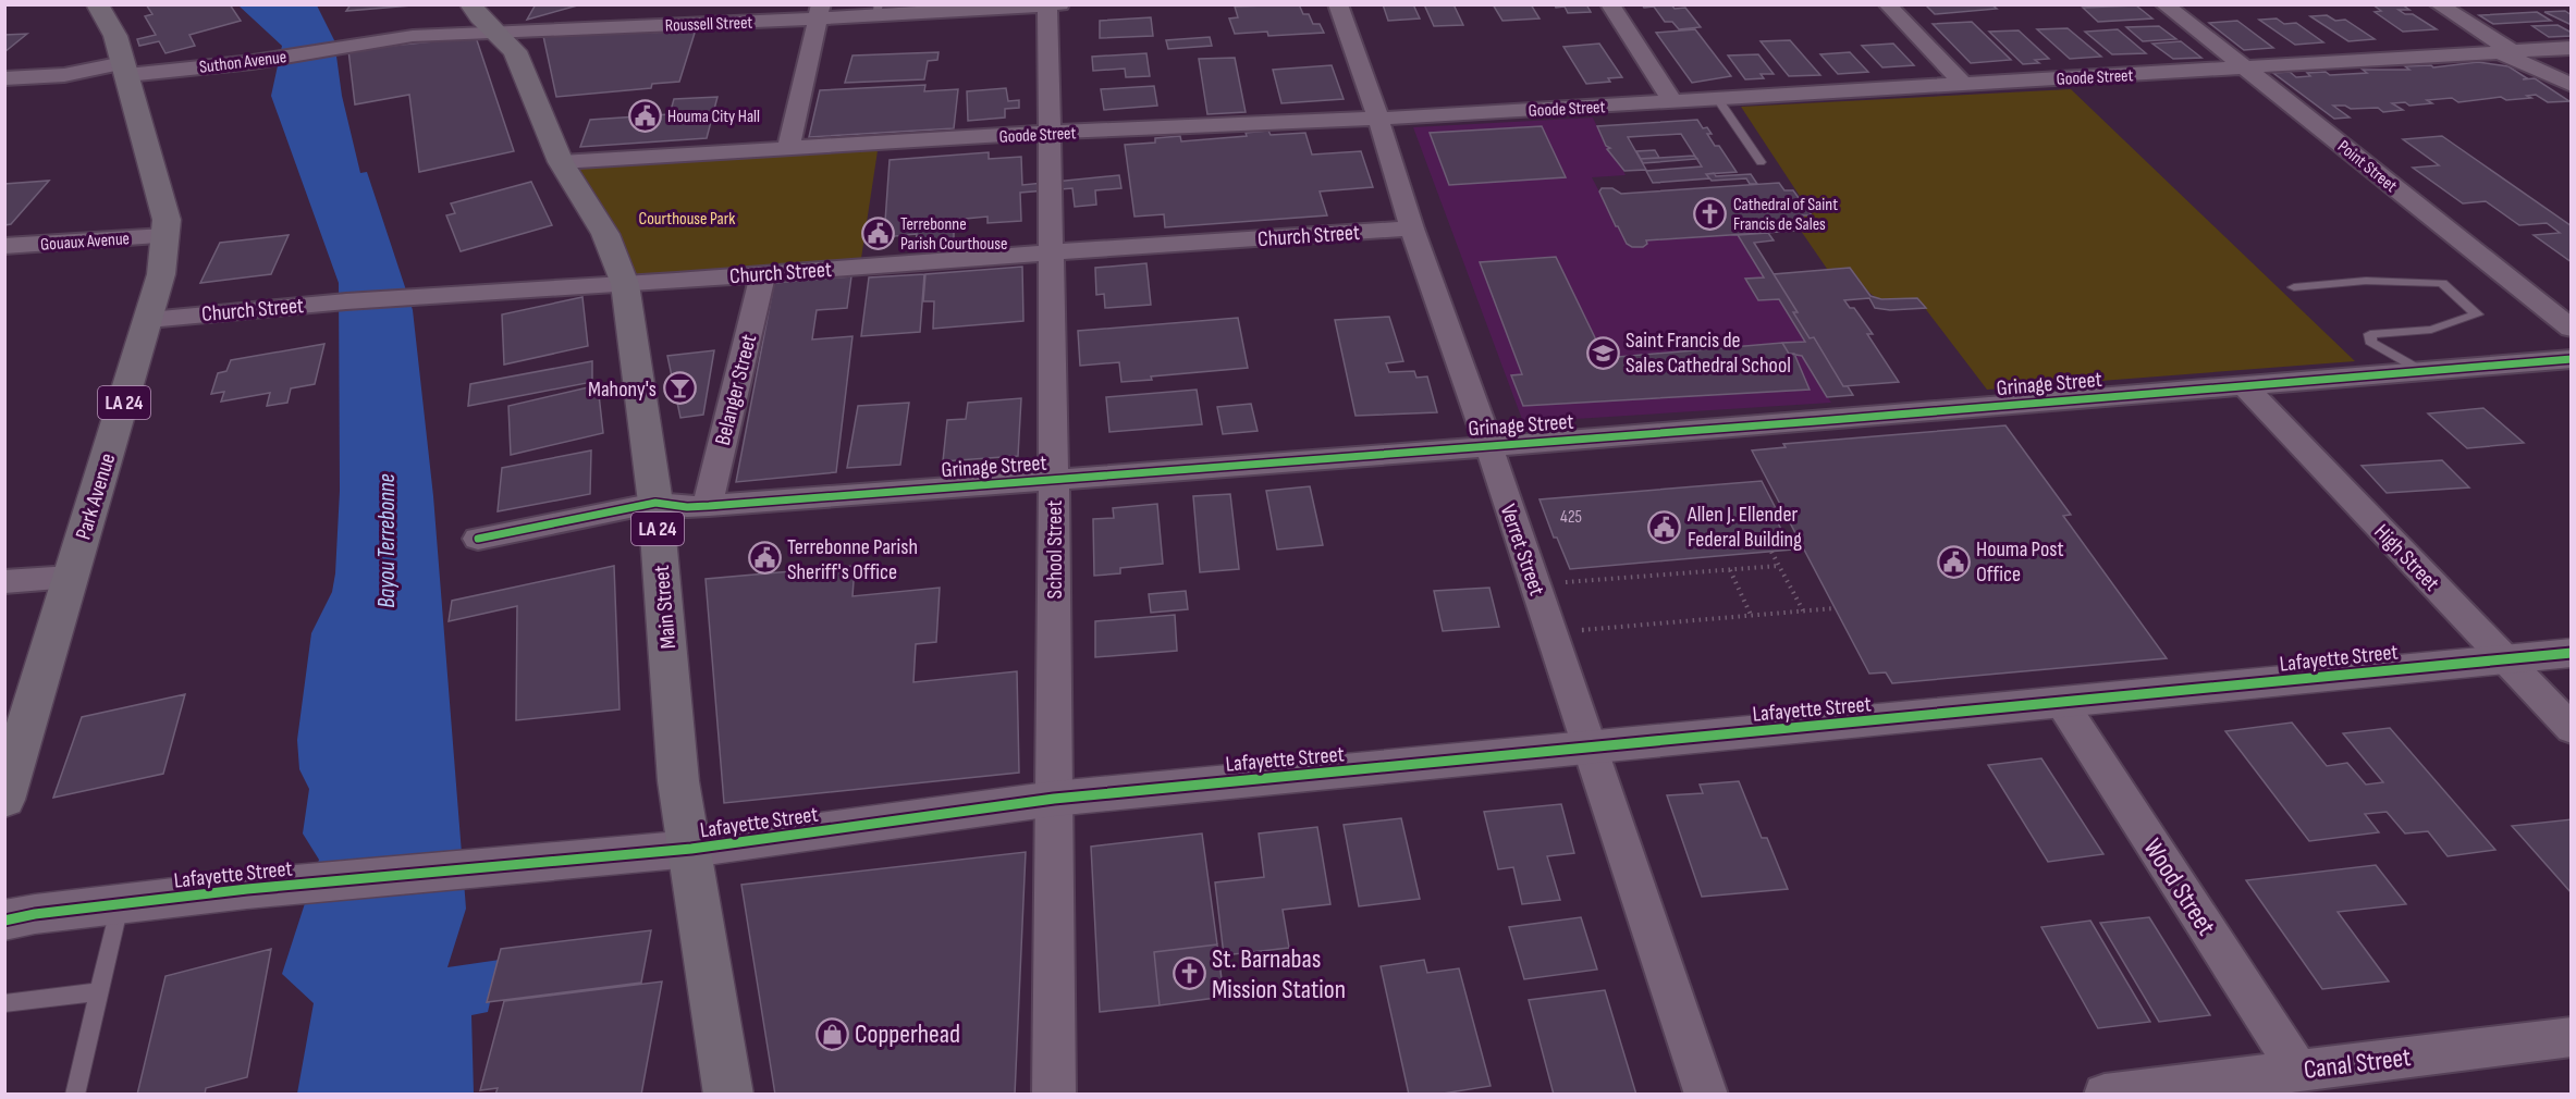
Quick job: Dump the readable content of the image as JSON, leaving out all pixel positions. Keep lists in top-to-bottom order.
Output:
{
  "streets": {
    "main road": ["LA 24", "Park Avenue", "Main Street"],
    "street": [
      "Roussell Street",
      "Suthon Avenue",
      "Goode Street",
      "Point Street",
      "Church Street",
      "Gouaux Avenue",
      "Grinage Street",
      "Belanger Street",
      "School Street",
      "Verret Street",
      "High Street",
      "Lafayette Street",
      "Wood Street",
      "Canal Street"
    ]
  },
  "crossings": [
    ["Roussell Street", "Suthon Avenue"],
    ["Roussell Street", "School Street"],
    ["Roussell Street", "Main Street"],
    ["Suthon Avenue", "Park Avenue"],
    ["Goode Street", "Point Street"],
    ["Goode Street", "School Street"],
    ["Goode Street", "Verret Street"],
    ["Goode Street", "Main Street"],
    ["Church Street", "Belanger Street"],
    ["Church Street", "Park Avenue"],
    ["Church Street", "School Street"],
    ["Church Street", "Verret Street"],
    ["Church Street", "Main Street"],
    ["Gouaux Avenue", "Park Avenue"],
    ["Grinage Street", "Belanger Street"],
    ["Grinage Street", "School Street"],
    ["Grinage Street", "Verret Street"],
    ["Grinage Street", "High Street"],
    ["Grinage Street", "Main Street"],
    ["School Street", "Lafayette Street"],
    ["Verret Street", "Lafayette Street"],
    ["High Street", "Lafayette Street"],
    ["Main Street", "Lafayette Street"],
    ["Lafayette Street", "Wood Street"],
    ["Wood Street", "Canal Street"]
  ],
  "water": ["Bayou Terrebonne"],
  "parks": ["Courthouse Park"],
  "places": {
    "public building": [
      "Houma City Hall",
      "Terrebonne Parish Courthouse",
      "Allen J. Ellender Federal Building",
      "Terrebonne Parish Sheriff's Office",
      "Houma Post Office"
    ],
    "church": ["Cathedral of Saint Francis de Sales", "St. Barnabas Mission Station"],
    "school or university": ["Saint Francis de Sales Cathedral School"],
    "bar": ["Mahony's"],
    "shop": ["Copperhead"]
  },
  "house_numbers": ["425"]
}
